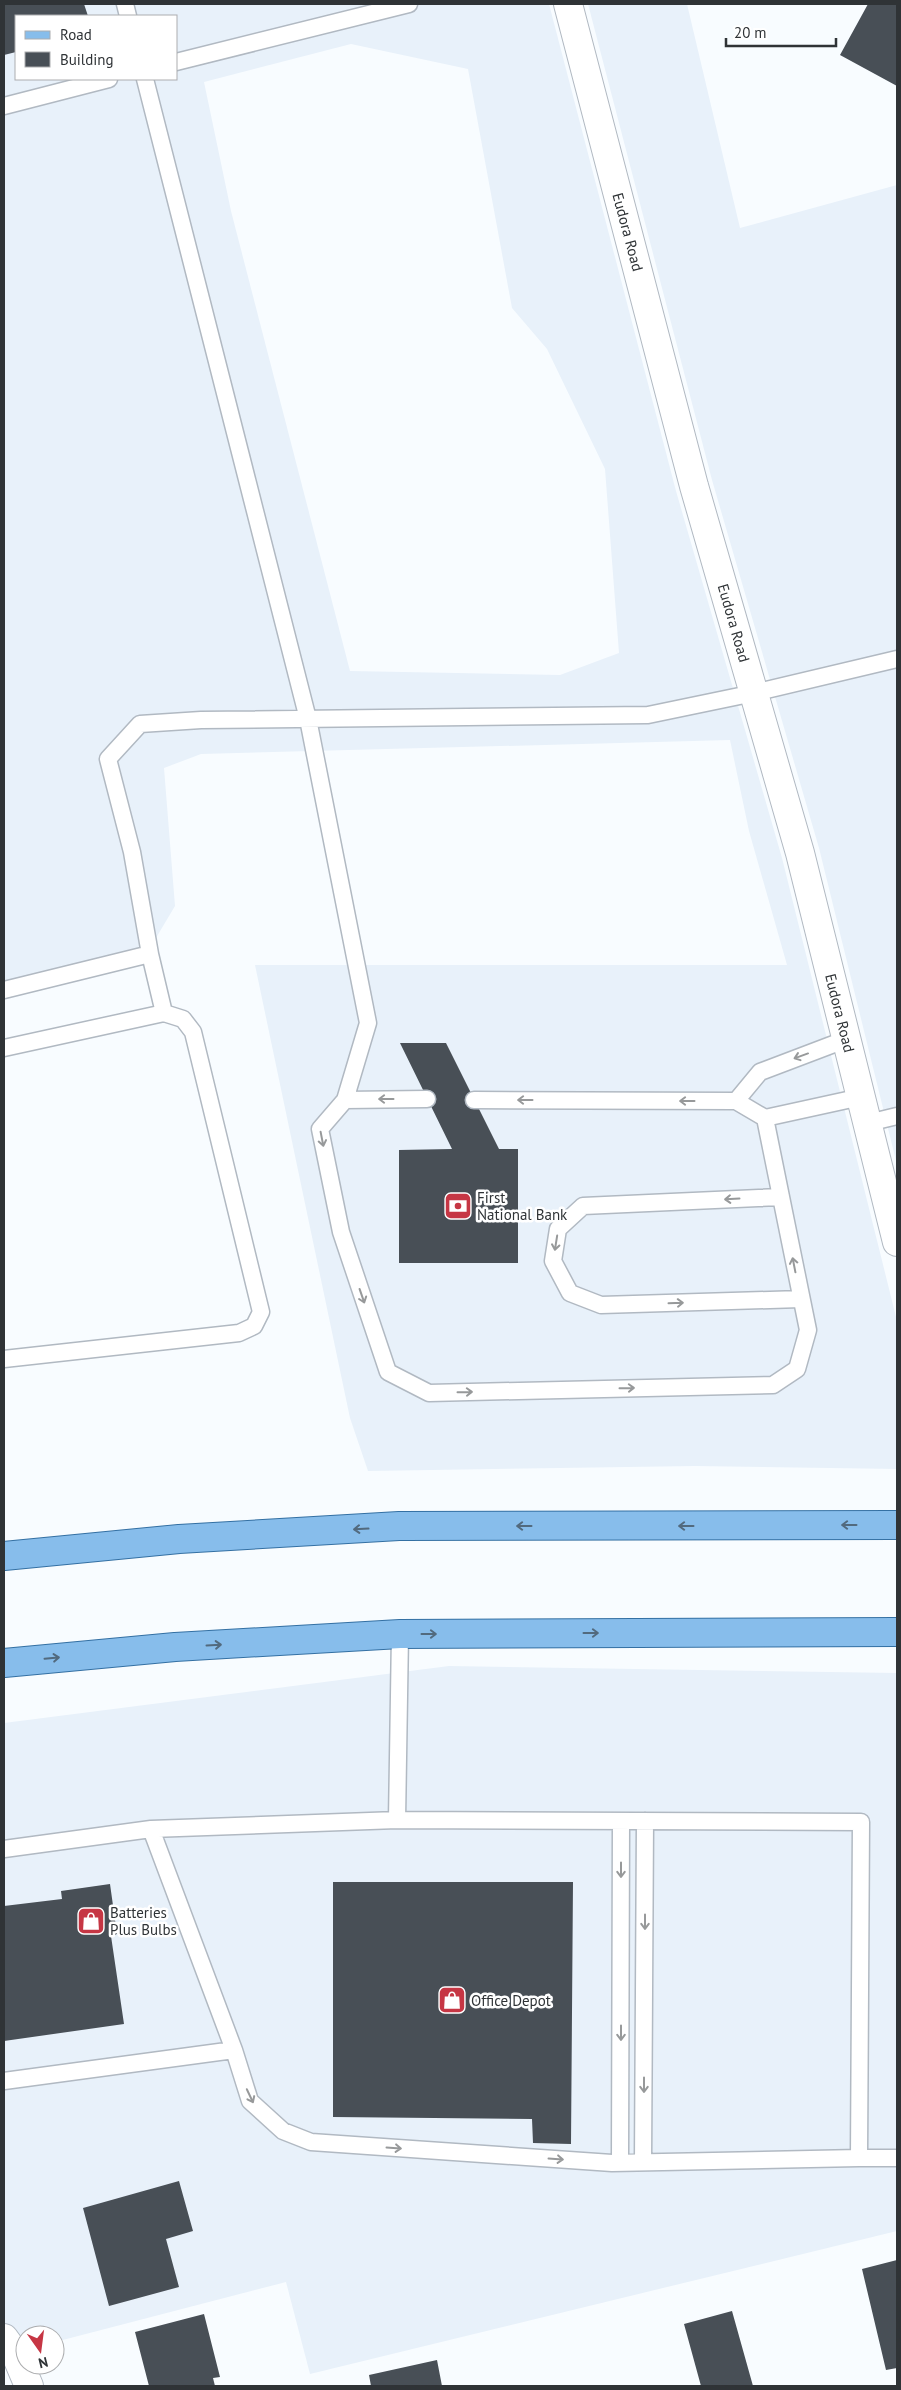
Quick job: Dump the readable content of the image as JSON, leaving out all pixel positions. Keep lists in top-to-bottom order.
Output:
{
  "streets": {
    "street": ["Eudora Road"]
  },
  "places": {
    "bank": ["First National Bank"],
    "shop": ["Batteries Plus Bulbs", "Office Depot"]
  },
  "legend": ["Road", "Building"],
  "scale_bar": "20 m",
  "north": "bottom"
}
